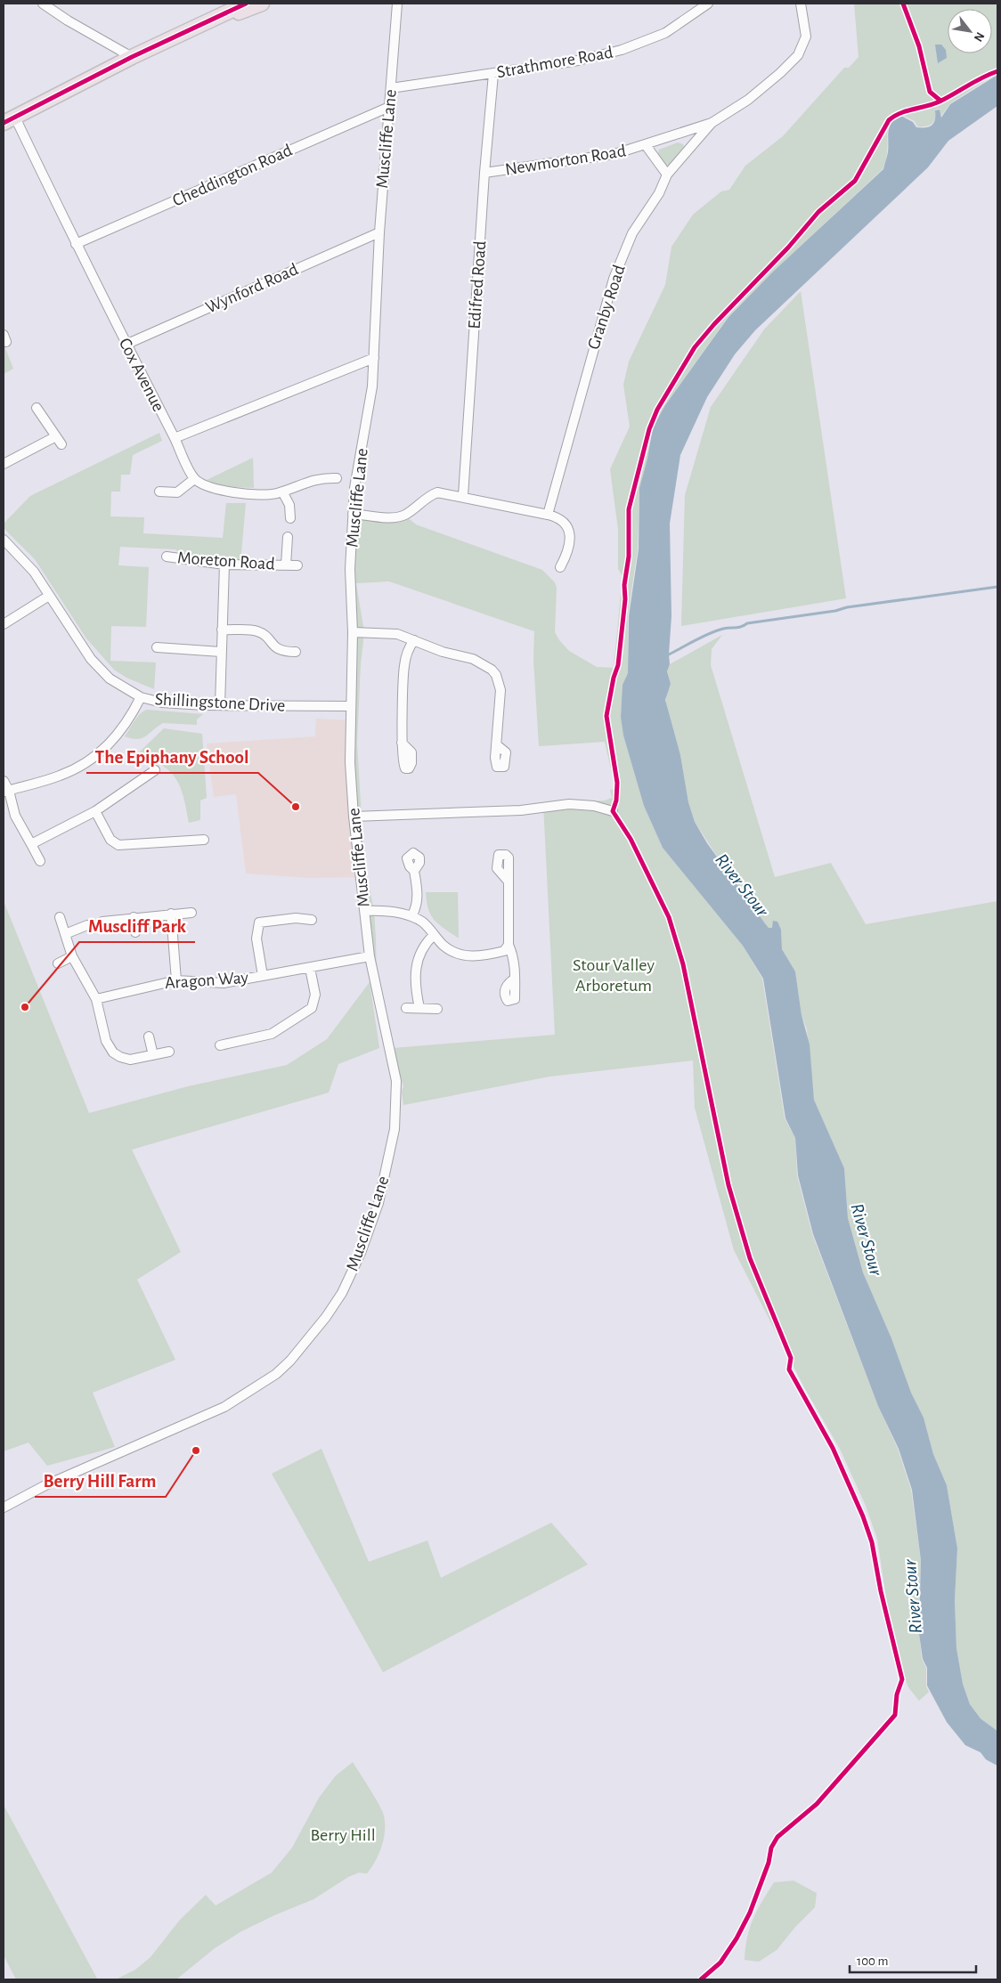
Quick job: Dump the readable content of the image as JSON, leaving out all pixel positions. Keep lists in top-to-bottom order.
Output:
{
  "streets": {
    "street": [
      "Strathmore Road",
      "Muscliffe Lane",
      "Newmorton Road",
      "Cheddington Road",
      "Edifred Road",
      "Wynford Road",
      "Granby Road",
      "Cox Avenue",
      "Moreton Road",
      "Shillingstone Drive",
      "Aragon Way"
    ]
  },
  "crossings": [
    ["Strathmore Road", "Muscliffe Lane"],
    ["Strathmore Road", "Edifred Road"],
    ["Muscliffe Lane", "Cheddington Road"],
    ["Muscliffe Lane", "Wynford Road"],
    ["Muscliffe Lane", "Shillingstone Drive"],
    ["Muscliffe Lane", "Aragon Way"],
    ["Newmorton Road", "Edifred Road"],
    ["Newmorton Road", "Granby Road"],
    ["Cheddington Road", "Cox Avenue"],
    ["Wynford Road", "Cox Avenue"]
  ],
  "water": ["River Stour"],
  "parks": ["Stour Valley Arboretum", "Berry Hill"],
  "places": ["The Epiphany School", "Muscliff Park", "Berry Hill Farm"],
  "scale_bar": "100 m",
  "north": "bottom right"
}
